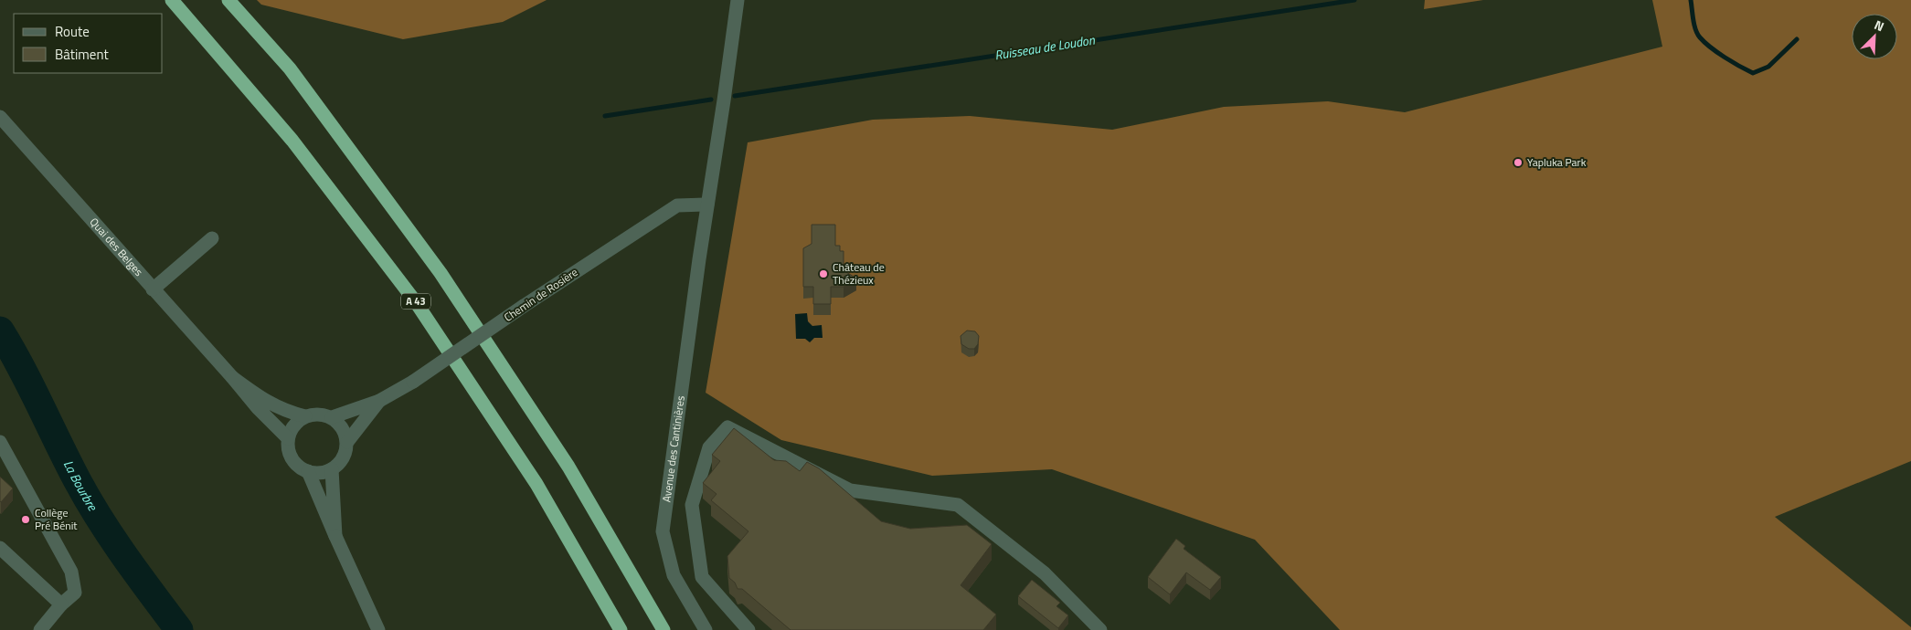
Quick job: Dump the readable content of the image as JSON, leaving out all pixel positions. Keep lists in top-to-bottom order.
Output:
{
  "streets": {
    "highway": ["A 43"],
    "street": ["Quai des Belges", "Chemin de Rosière", "Avenue des Cantinières"]
  },
  "crossings": [
    ["Quai des Belges", "Chemin de Rosière"],
    ["Chemin de Rosière", "Avenue des Cantinières"]
  ],
  "water": ["Ruisseau de Loudon", "La Bourbre"],
  "places": ["Yapluka Park", "Château de Thézieux", "Collège Pré Bénit"],
  "legend": ["Route", "Bâtiment"],
  "north": "top right"
}
